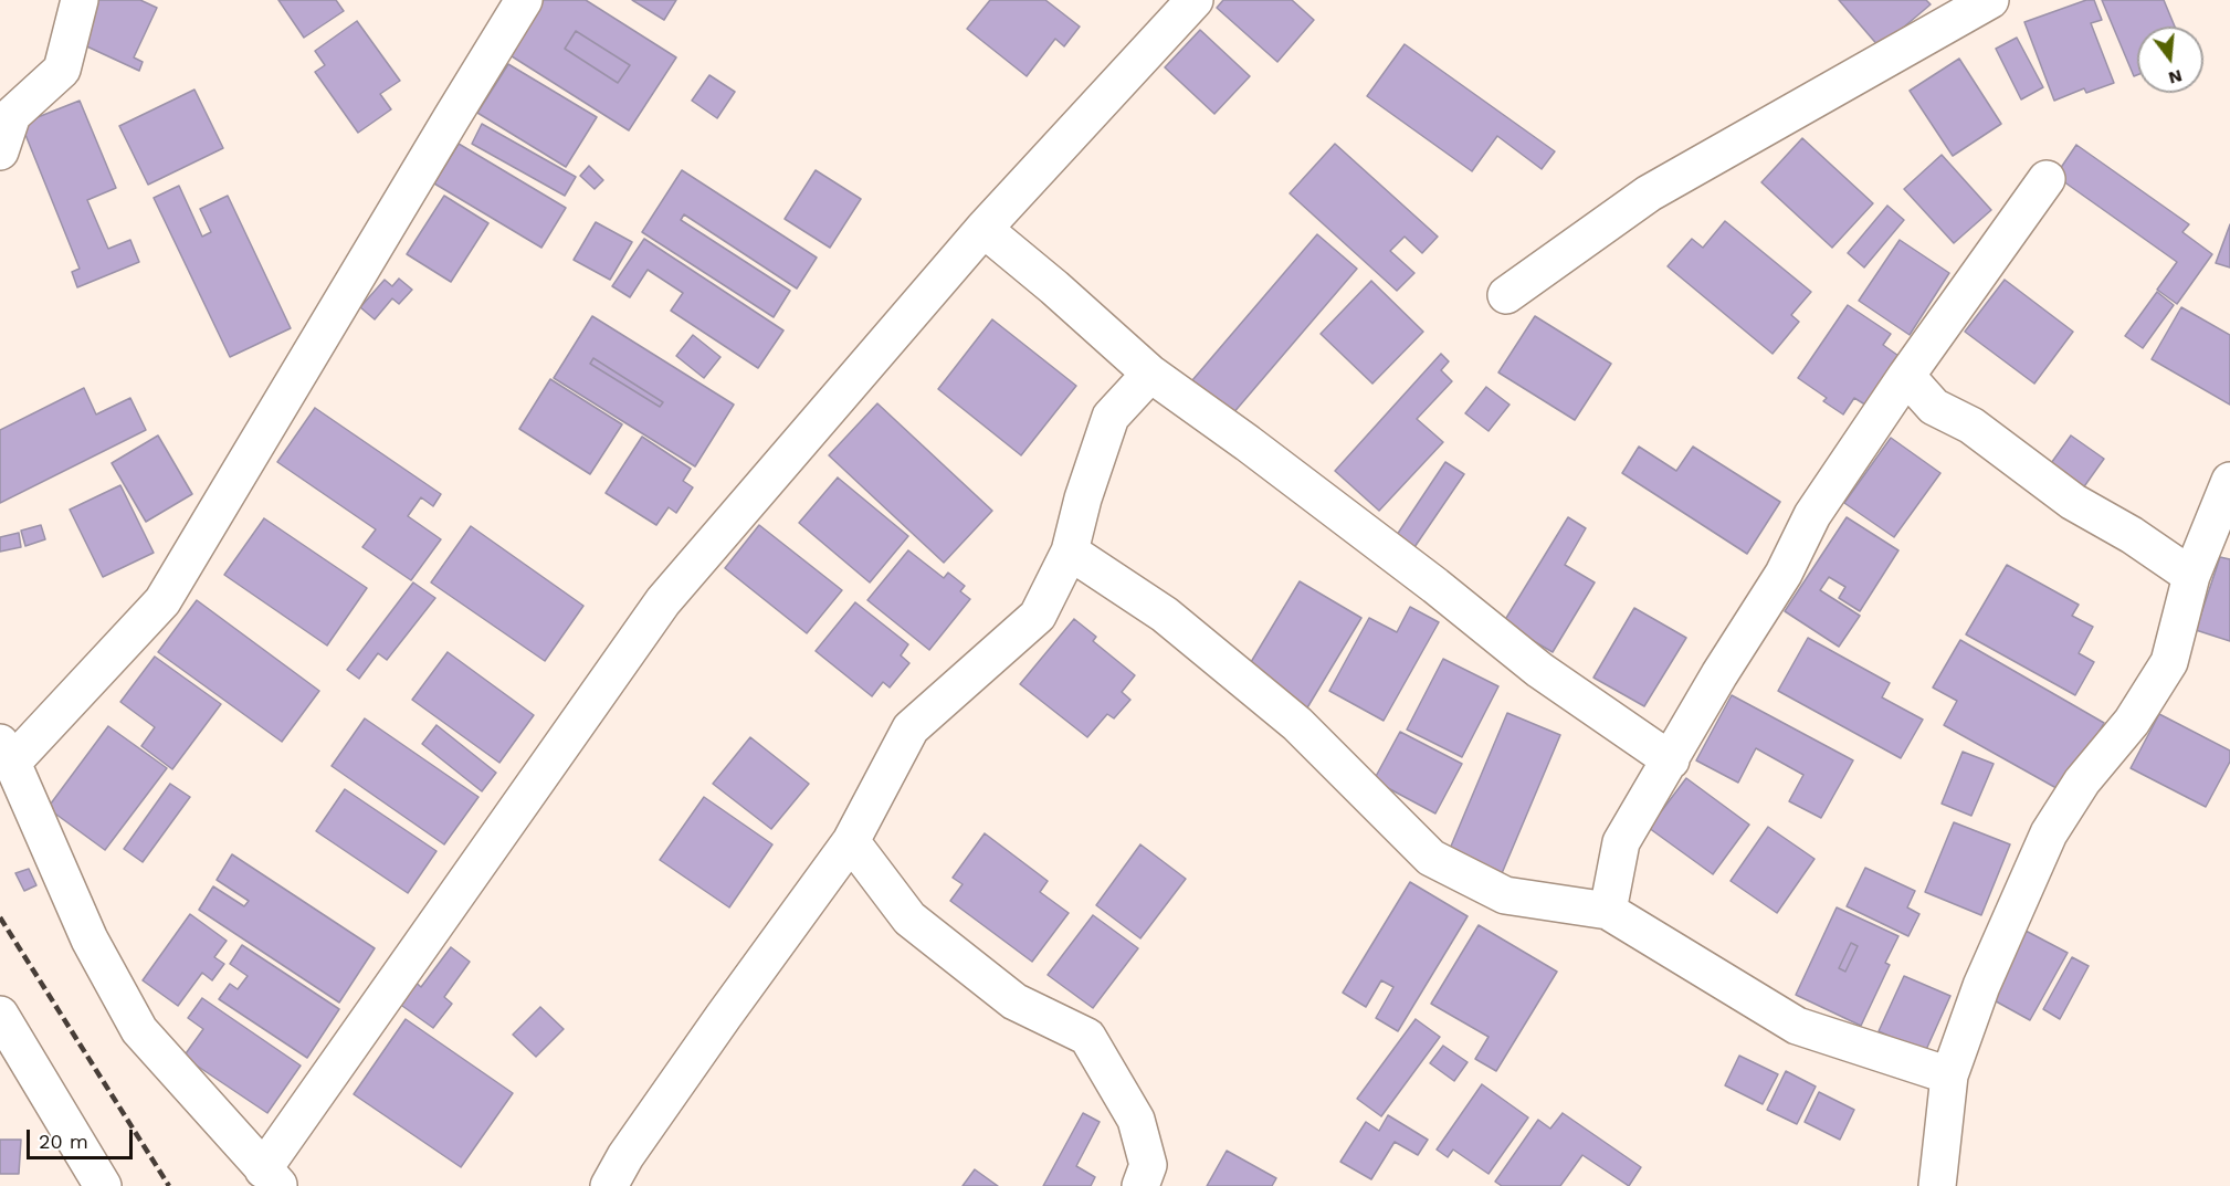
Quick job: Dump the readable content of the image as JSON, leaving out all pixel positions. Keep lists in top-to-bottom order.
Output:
{
  "scale_bar": "20 m",
  "north": "bottom"
}
